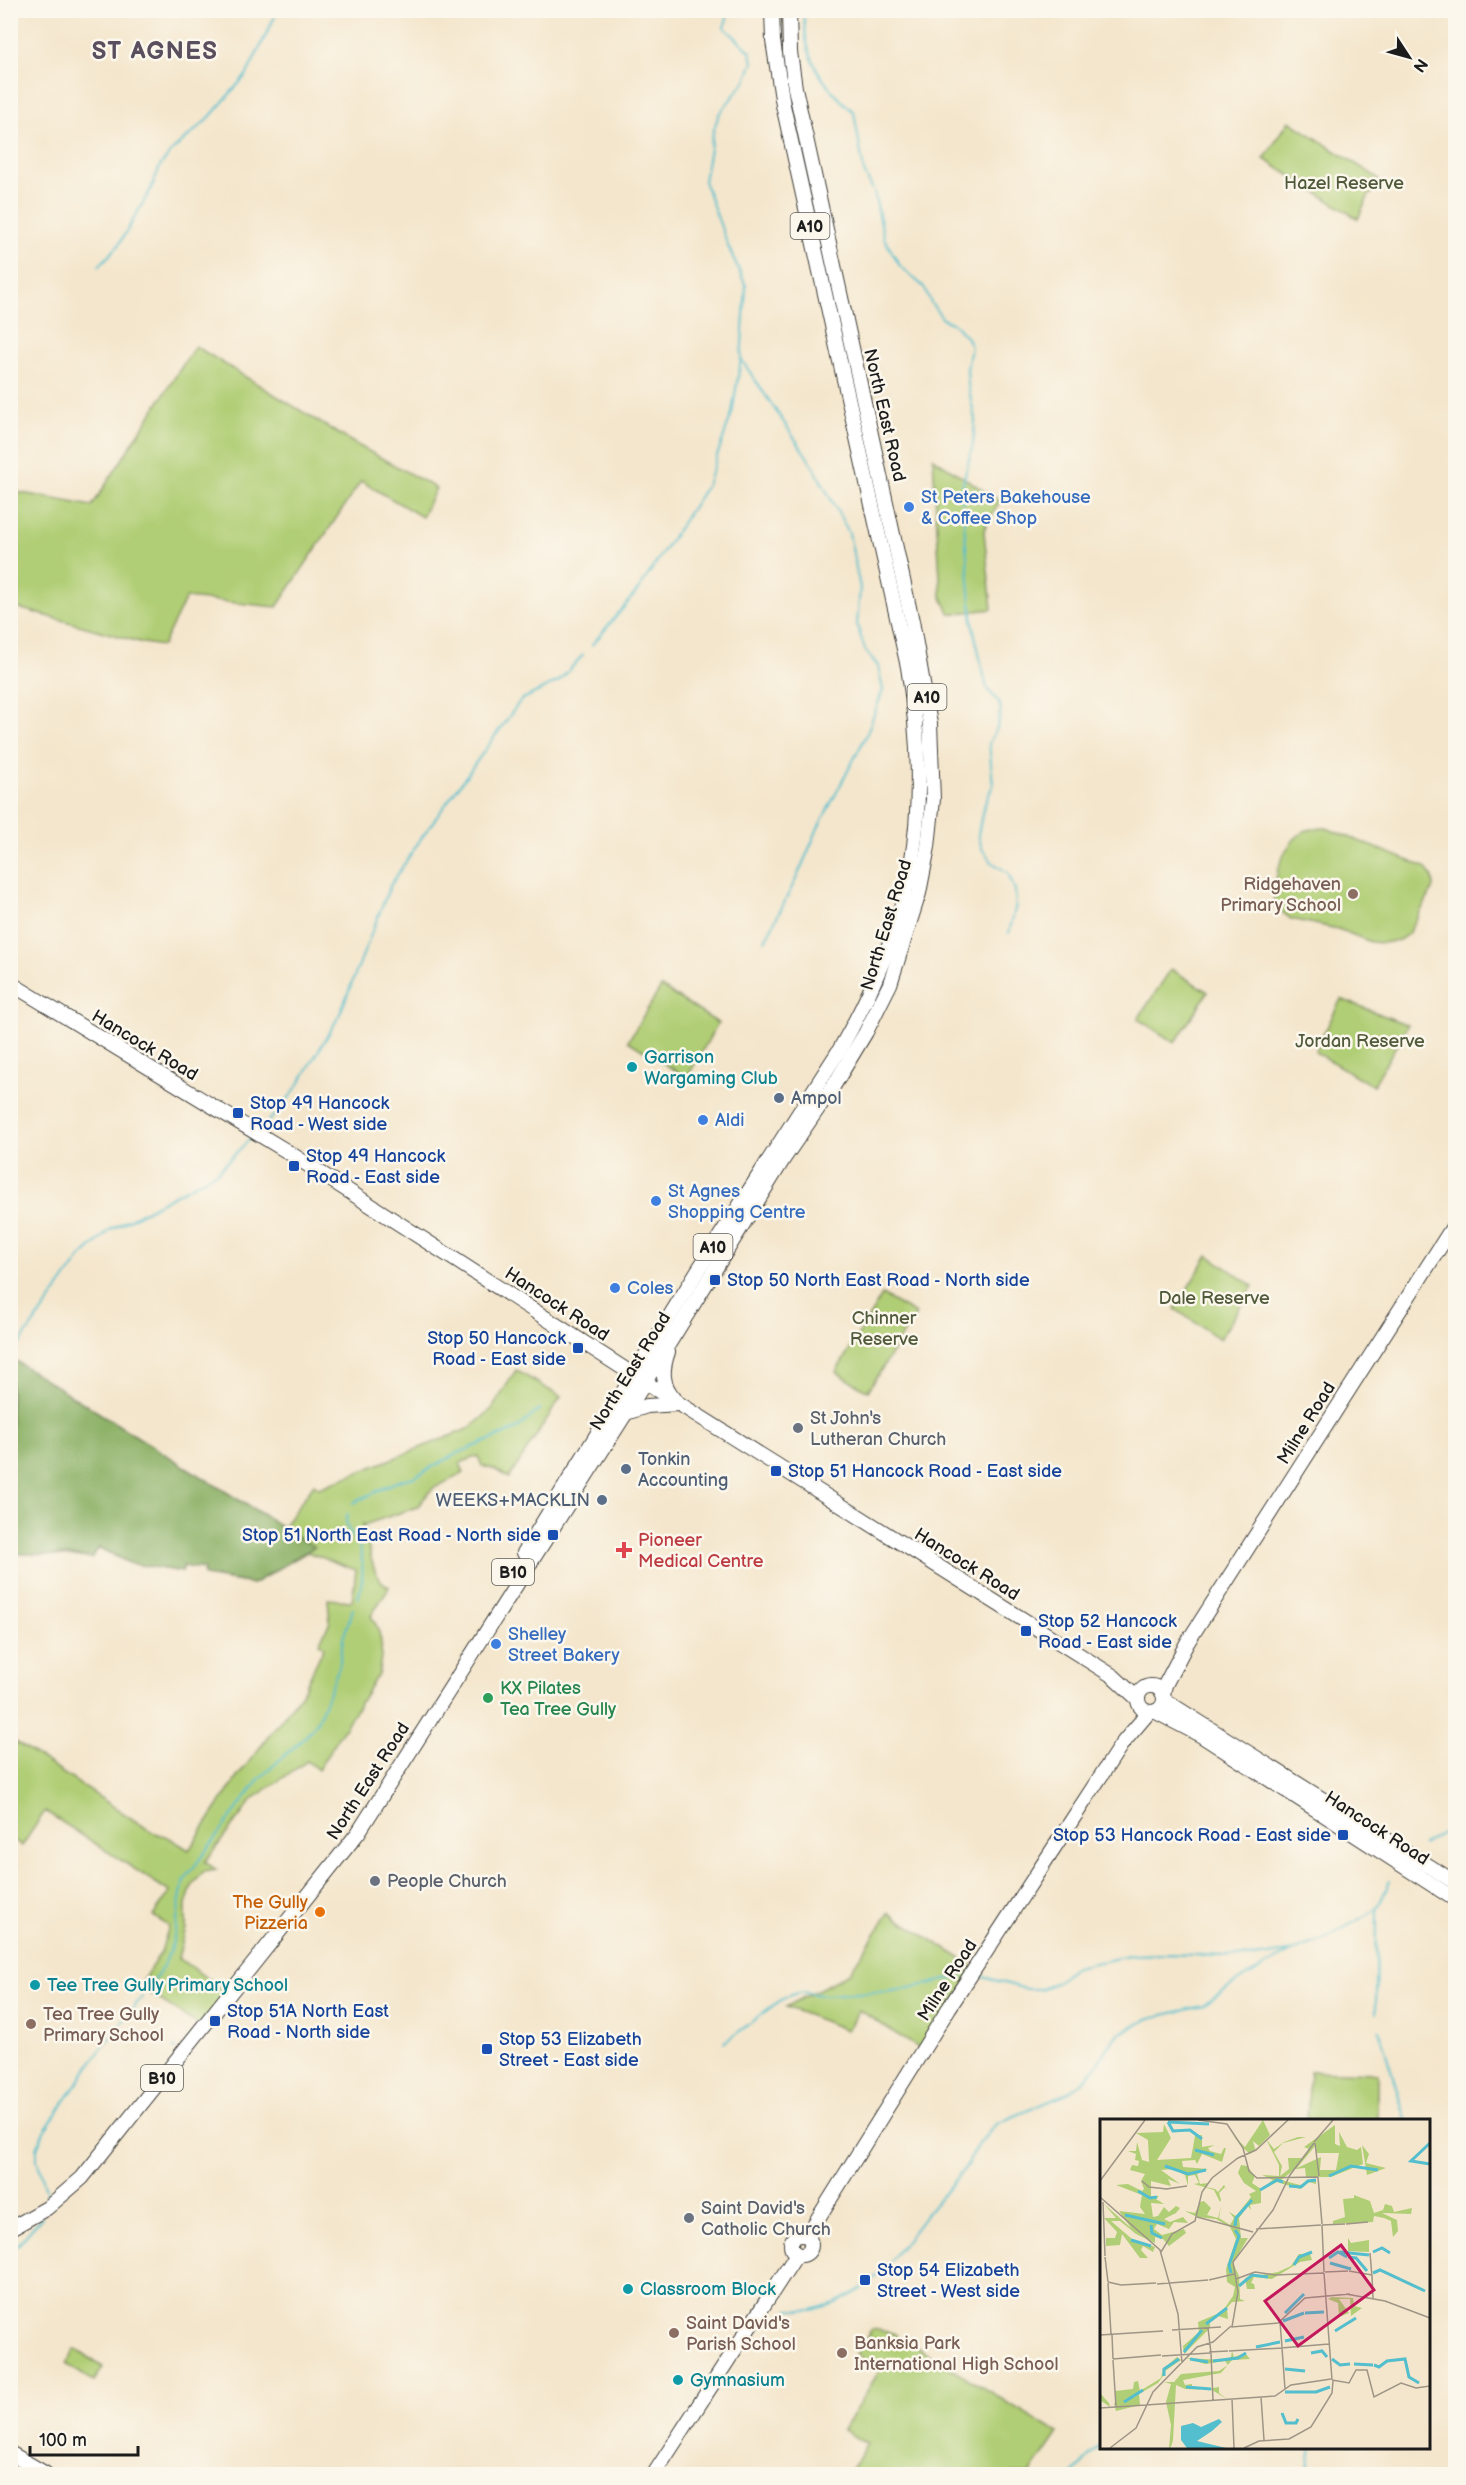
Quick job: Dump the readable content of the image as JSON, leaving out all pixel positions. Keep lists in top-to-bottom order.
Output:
{
  "streets": {
    "main road": [
      "A10",
      "North East Road",
      "Hancock Road",
      "Milne Road",
      "B10"
    ]
  },
  "crossings": [
    ["North East Road", "Hancock Road"],
    ["Hancock Road", "Milne Road"]
  ],
  "districts": ["ST AGNES"],
  "parks": [
    "Hazel Reserve",
    "Jordan Reserve",
    "Dale Reserve",
    "Chinner Reserve"
  ],
  "places": {
    "other": [
      "St Peters Bakehouse & Coffee Shop",
      "Ridgehaven Primary School",
      "Garrison Wargaming Club",
      "Ampol",
      "Aldi",
      "St Agnes Shopping Centre",
      "Coles",
      "St John's Lutheran Church",
      "Tonkin Accounting",
      "WEEKS+MACKLIN",
      "Shelley Street Bakery",
      "KX Pilates Tea Tree Gully",
      "People Church",
      "The Gully Pizzeria",
      "Tee Tree Gully Primary School",
      "Tea Tree Gully Primary School",
      "Saint David's Catholic Church",
      "Classroom Block",
      "Saint David's Parish School",
      "Banksia Park International High School",
      "Gymnasium"
    ],
    "transit": [
      "Stop 49 Hancock Road - West side",
      "Stop 49 Hancock Road - East side",
      "Stop 50 North East Road - North side",
      "Stop 50 Hancock Road - East side",
      "Stop 51 Hancock Road - East side",
      "Stop 51 North East Road - North side",
      "Stop 52 Hancock Road - East side",
      "Stop 53 Hancock Road - East side",
      "Stop 51A North East Road - North side",
      "Stop 53 Elizabeth Street - East side",
      "Stop 54 Elizabeth Street - West side"
    ],
    "health": ["Pioneer Medical Centre"]
  },
  "scale_bar": "100 m",
  "north": "bottom right"
}
